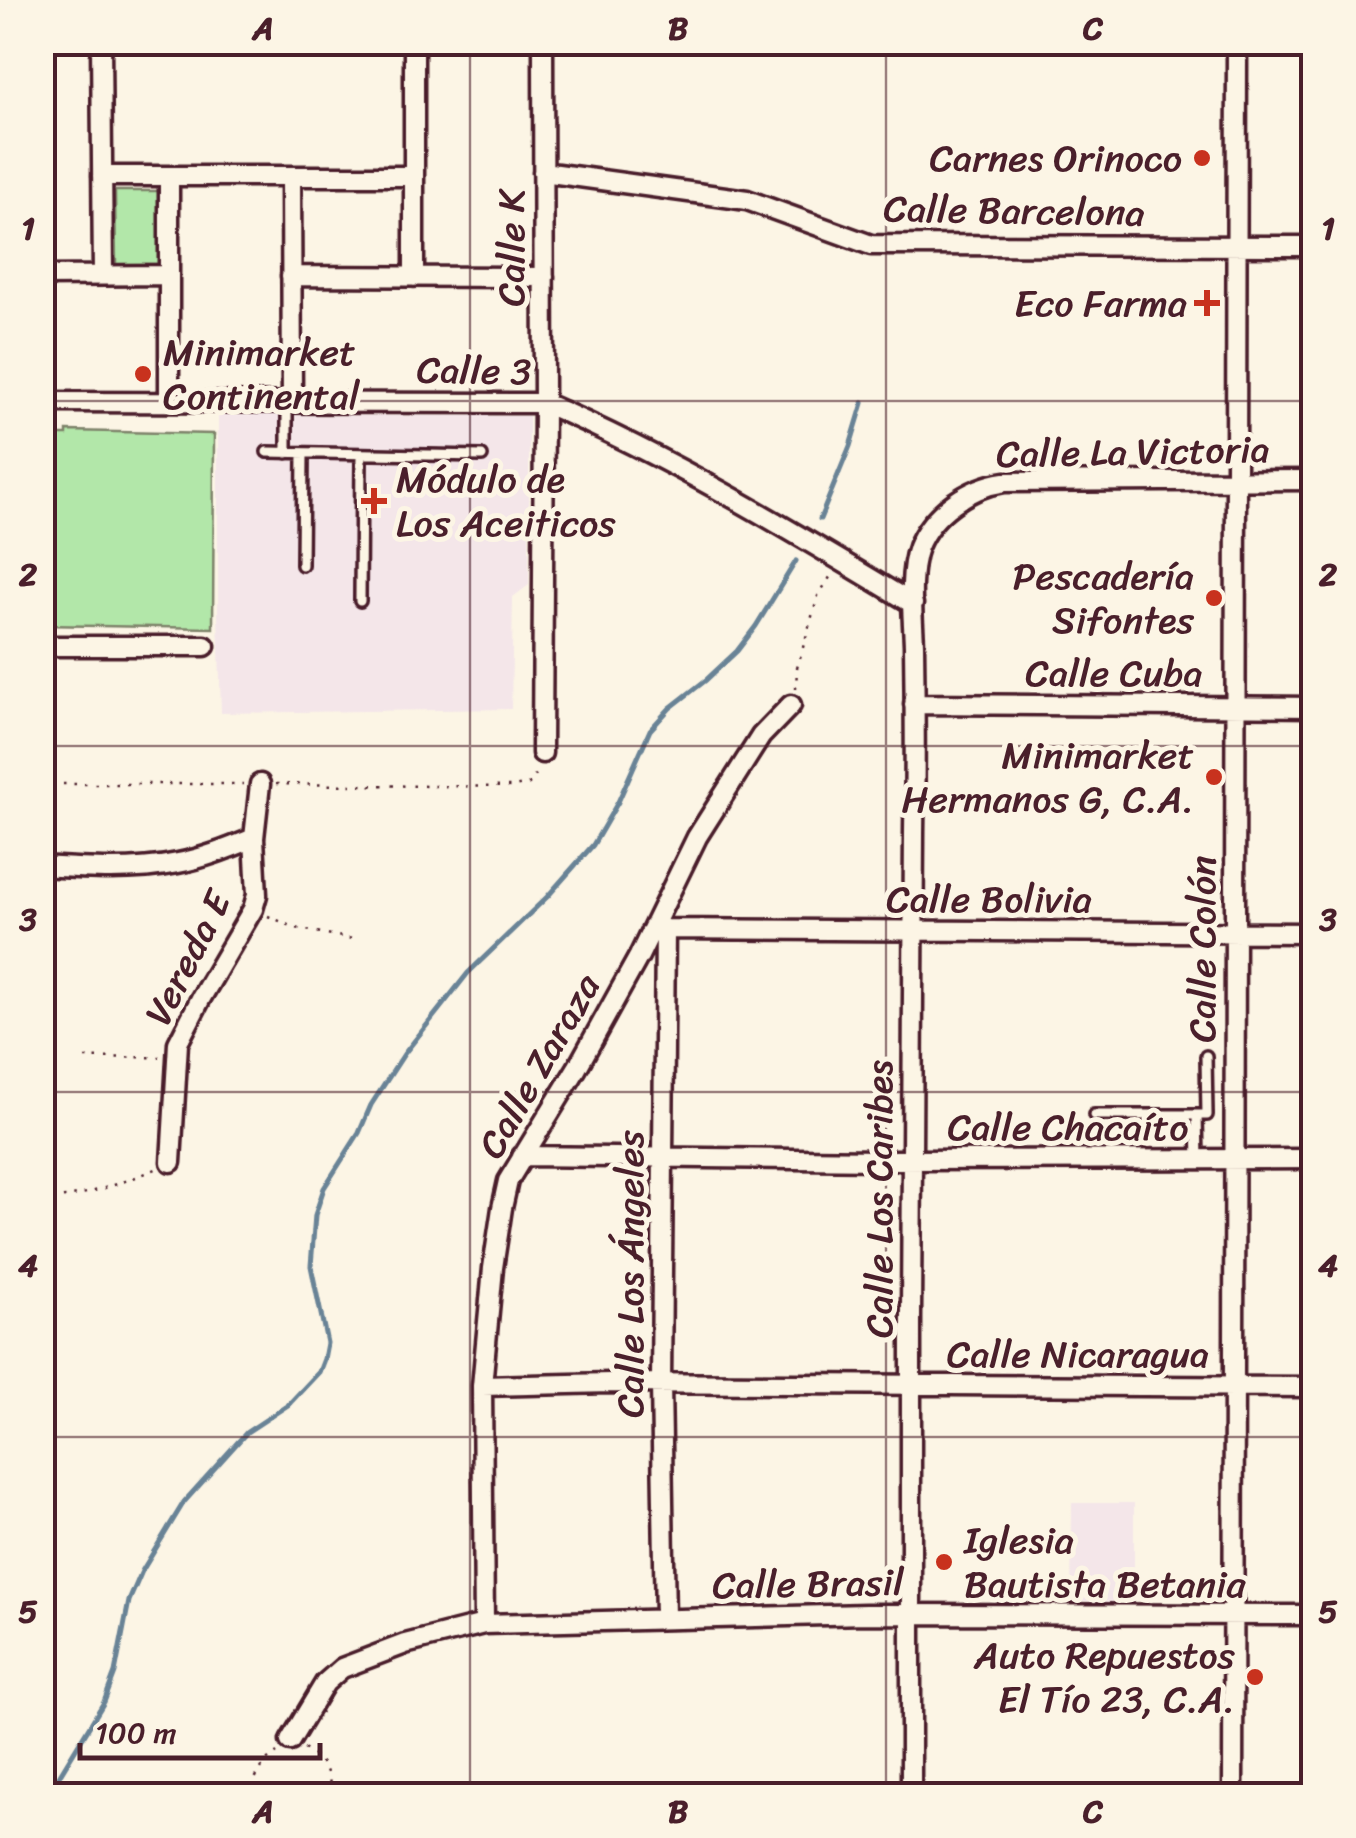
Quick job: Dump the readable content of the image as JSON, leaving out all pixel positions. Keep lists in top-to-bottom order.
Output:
{
  "streets": {
    "street": [
      "Calle Barcelona",
      "Calle K",
      "Calle 3",
      "Calle La Victoria",
      "Calle Cuba",
      "Calle Bolivia",
      "Calle Colón",
      "Vereda E",
      "Calle Zaraza",
      "Calle Chacaíto",
      "Calle Los Caribes",
      "Calle Los Ángeles",
      "Calle Nicaragua",
      "Calle Brasil"
    ]
  },
  "crossings": [
    ["Calle Barcelona", "Calle K"],
    ["Calle Barcelona", "Calle Colón"],
    ["Calle K", "Calle 3"],
    ["Calle 3", "Calle La Victoria"],
    ["Calle 3", "Calle Los Caribes"],
    ["Calle La Victoria", "Calle Colón"],
    ["Calle La Victoria", "Calle Los Caribes"],
    ["Calle Cuba", "Calle Colón"],
    ["Calle Cuba", "Calle Los Caribes"],
    ["Calle Bolivia", "Calle Colón"],
    ["Calle Bolivia", "Calle Zaraza"],
    ["Calle Bolivia", "Calle Los Caribes"],
    ["Calle Bolivia", "Calle Los Ángeles"],
    ["Calle Colón", "Calle Chacaíto"],
    ["Calle Colón", "Calle Nicaragua"],
    ["Calle Colón", "Calle Brasil"],
    ["Calle Zaraza", "Calle Chacaíto"],
    ["Calle Zaraza", "Calle Los Ángeles"],
    ["Calle Zaraza", "Calle Nicaragua"],
    ["Calle Zaraza", "Calle Brasil"],
    ["Calle Chacaíto", "Calle Los Caribes"],
    ["Calle Chacaíto", "Calle Los Ángeles"],
    ["Calle Los Caribes", "Calle Nicaragua"],
    ["Calle Los Caribes", "Calle Brasil"],
    ["Calle Los Ángeles", "Calle Nicaragua"],
    ["Calle Los Ángeles", "Calle Brasil"]
  ],
  "places": {
    "other": [
      "Carnes Orinoco",
      "Minimarket Continental",
      "Pescadería Sifontes",
      "Minimarket Hermanos G, C.A.",
      "Iglesia Bautista Betania",
      "Auto Repuestos El Tío 23, C.A."
    ],
    "health": ["Eco Farma", "Módulo de Los Aceiticos"]
  },
  "scale_bar": "100 m",
  "grid": {
    "columns": ["A", "B", "C"],
    "rows": [
      "1",
      "2",
      "3",
      "4",
      "5"
    ]
  }
}
